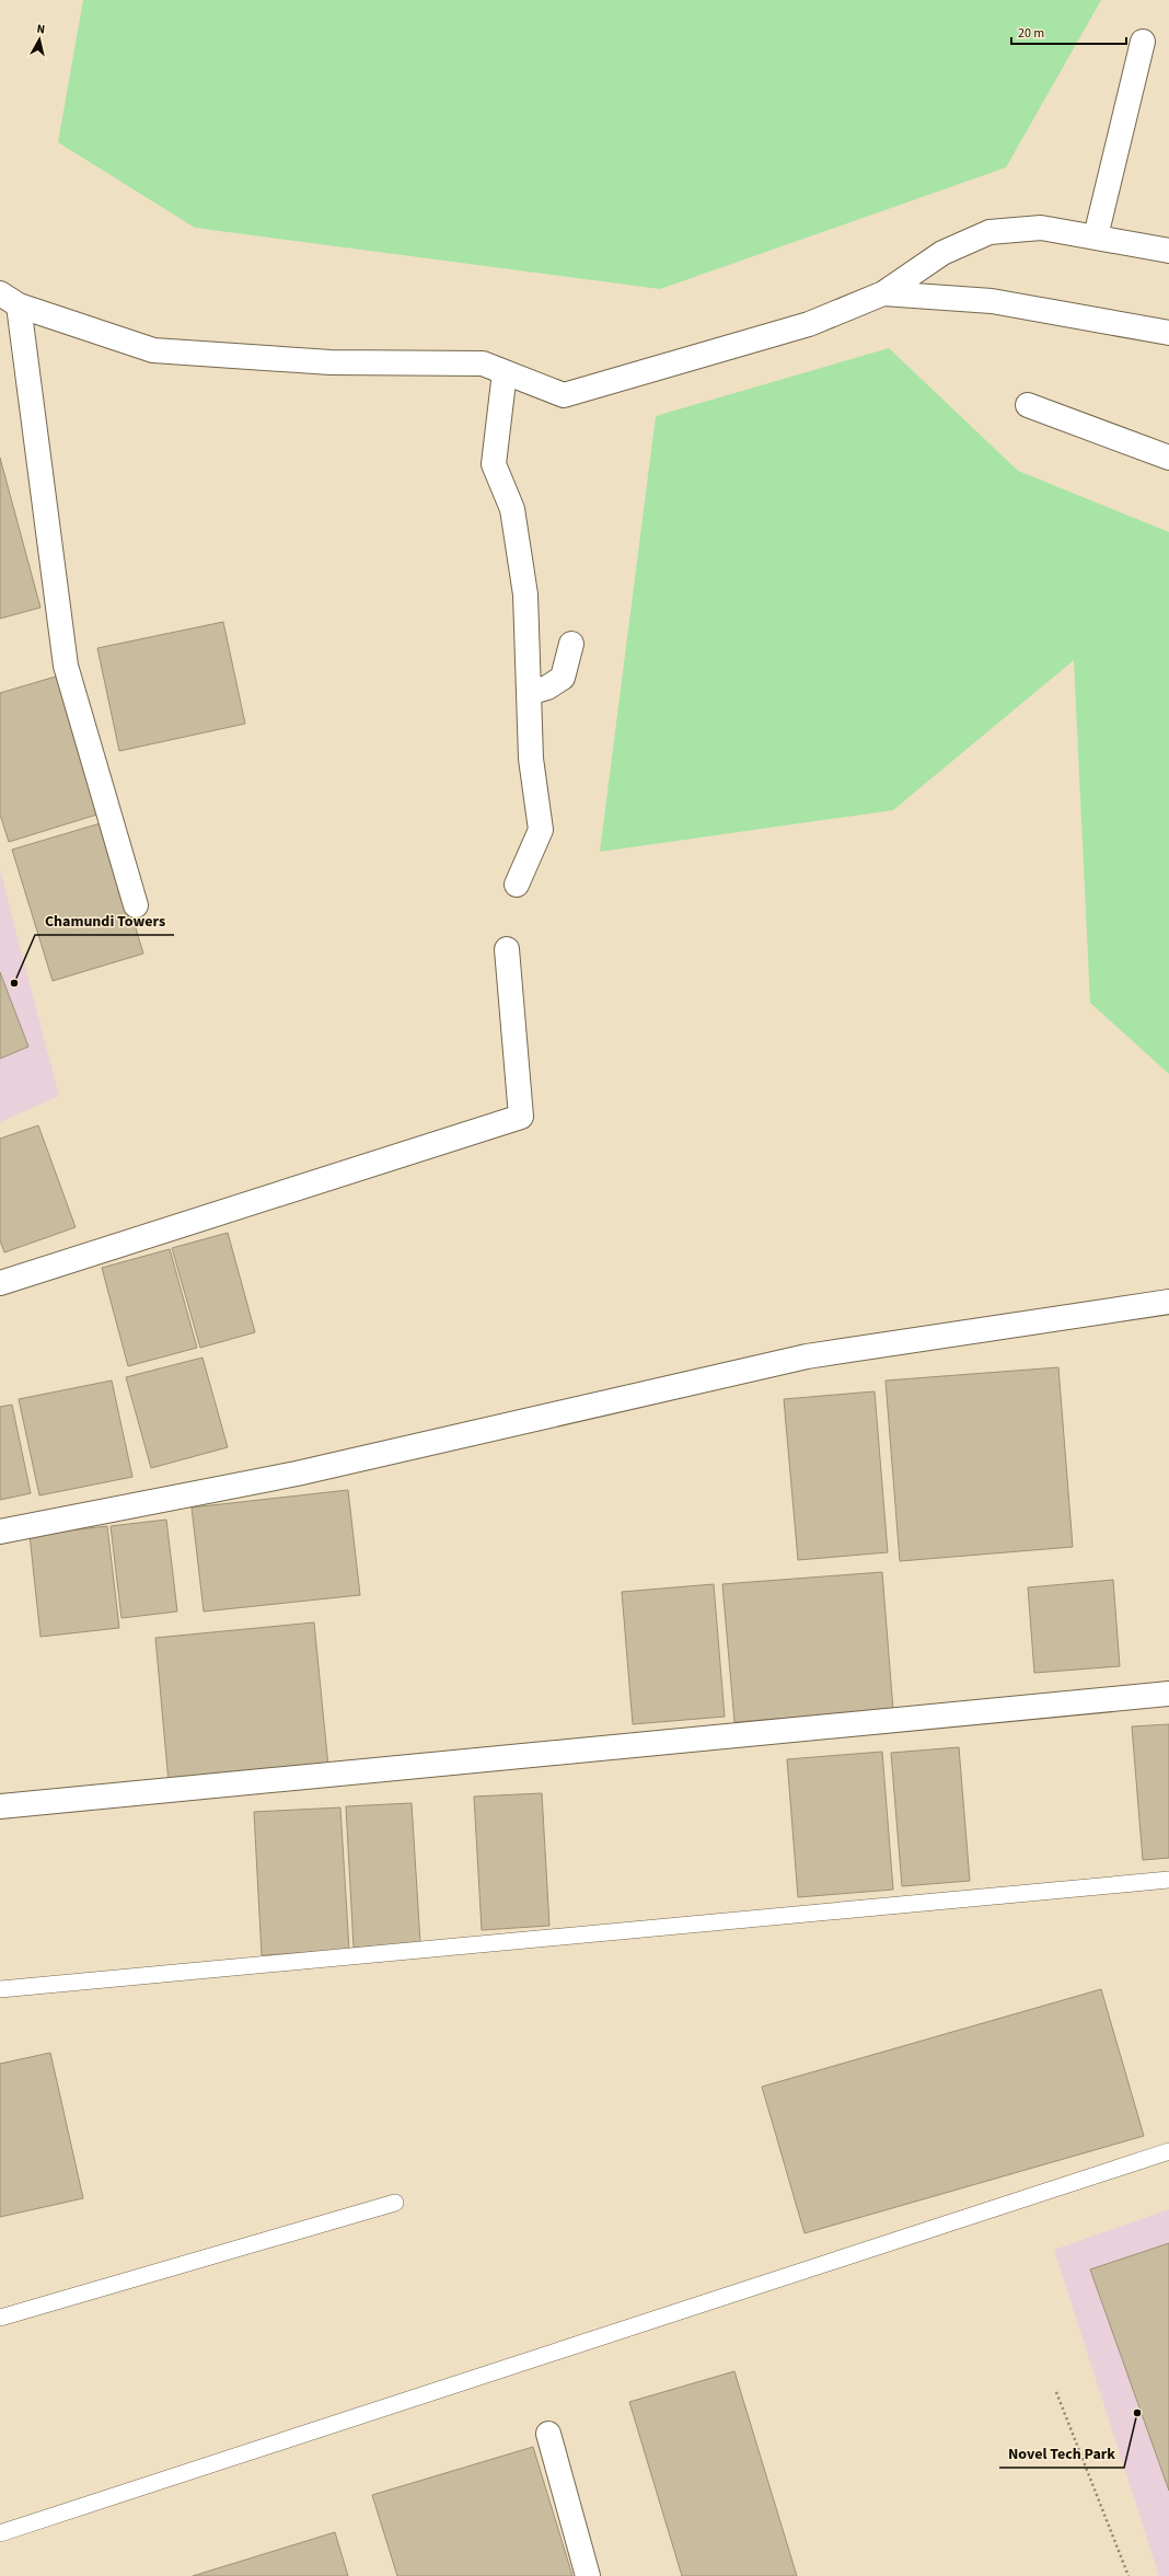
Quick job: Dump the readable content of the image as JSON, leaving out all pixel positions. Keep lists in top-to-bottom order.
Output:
{
  "places": ["Chamundi Towers", "Novel Tech Park"],
  "scale_bar": "20 m",
  "north": "top"
}
